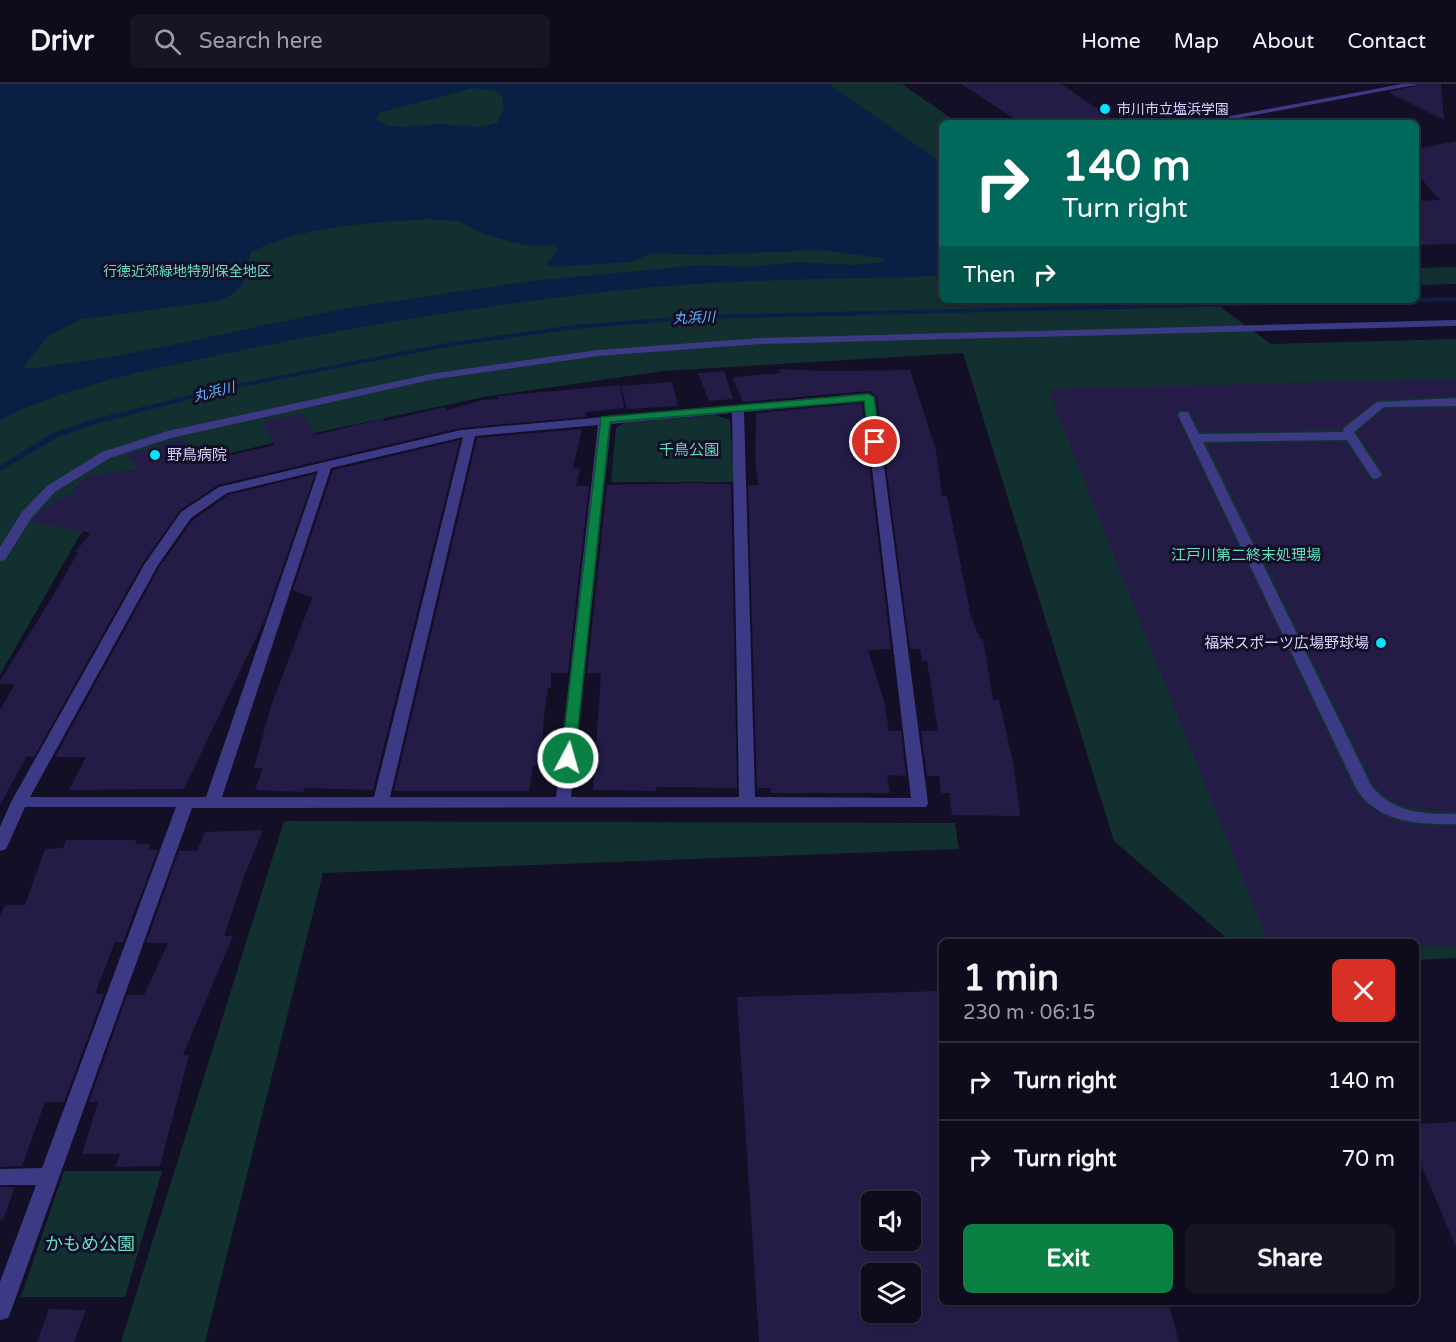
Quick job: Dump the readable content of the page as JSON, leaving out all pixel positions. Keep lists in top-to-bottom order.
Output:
{
  "water": ["丸浜川"],
  "parks": [
    "行徳近郊緑地特別保全地区",
    "千鳥公園",
    "江戸川第二終末処理場",
    "かもめ公園"
  ],
  "places": ["市川市立塩浜学園", "野鳥病院", "福栄スポーツ広場野球場"],
  "page": {
    "header": "Drivr",
    "search": "Search here",
    "nav": [
      "Home",
      "Map",
      "About",
      "Contact"
    ],
    "turn": ["140 m", "Turn right"],
    "then": "Then",
    "heading": ["1 min", "230 m · 06:15"],
    "list": [
      {
        "name": "Turn right",
        "value": "140 m"
      },
      {
        "name": "Turn right",
        "value": "70 m"
      }
    ],
    "buttons": ["Exit", "Share"]
  }
}
